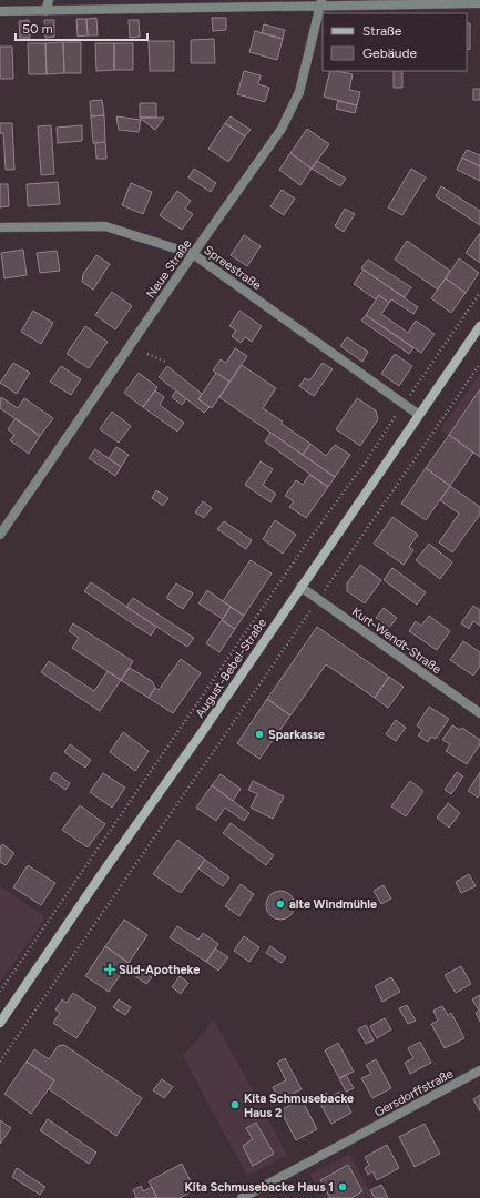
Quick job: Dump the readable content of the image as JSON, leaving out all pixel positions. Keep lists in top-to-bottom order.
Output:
{
  "streets": {
    "main road": ["August-Bebel-Straße"],
    "street": [
      "Spreestraße",
      "Neue Straße",
      "Kurt-Wendt-Straße",
      "Gersdorffstraße"
    ]
  },
  "crossings": [
    ["Spreestraße", "Neue Straße"],
    ["Spreestraße", "August-Bebel-Straße"],
    ["Kurt-Wendt-Straße", "August-Bebel-Straße"]
  ],
  "places": {
    "other": [
      "Sparkasse",
      "alte Windmühle",
      "Kita Schmusebacke Haus 2",
      "Kita Schmusebacke Haus 1"
    ],
    "health": ["Süd-Apotheke"]
  },
  "legend": ["Straße", "Gebäude"],
  "scale_bar": "50 m"
}
